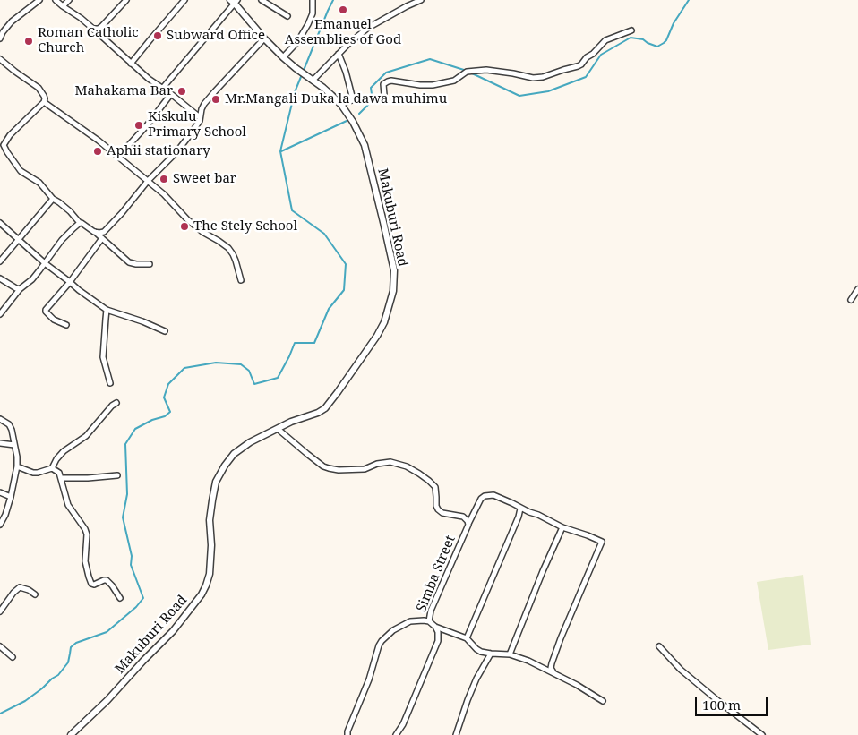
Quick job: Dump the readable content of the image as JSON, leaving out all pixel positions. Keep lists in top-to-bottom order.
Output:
{
  "streets": {
    "street": ["Makuburi Road", "Simba Street"]
  },
  "crossings": [
    ["Makuburi Road", "Simba Street"]
  ],
  "places": [
    "Emanuel Assemblies of God",
    "Subward Office",
    "Roman Catholic Church",
    "Mahakama Bar",
    "Mr.Mangali Duka la dawa muhimu",
    "Kiskulu Primary School",
    "Aphii stationary",
    "Sweet bar",
    "The Stely School"
  ],
  "scale_bar": "100 m"
}
